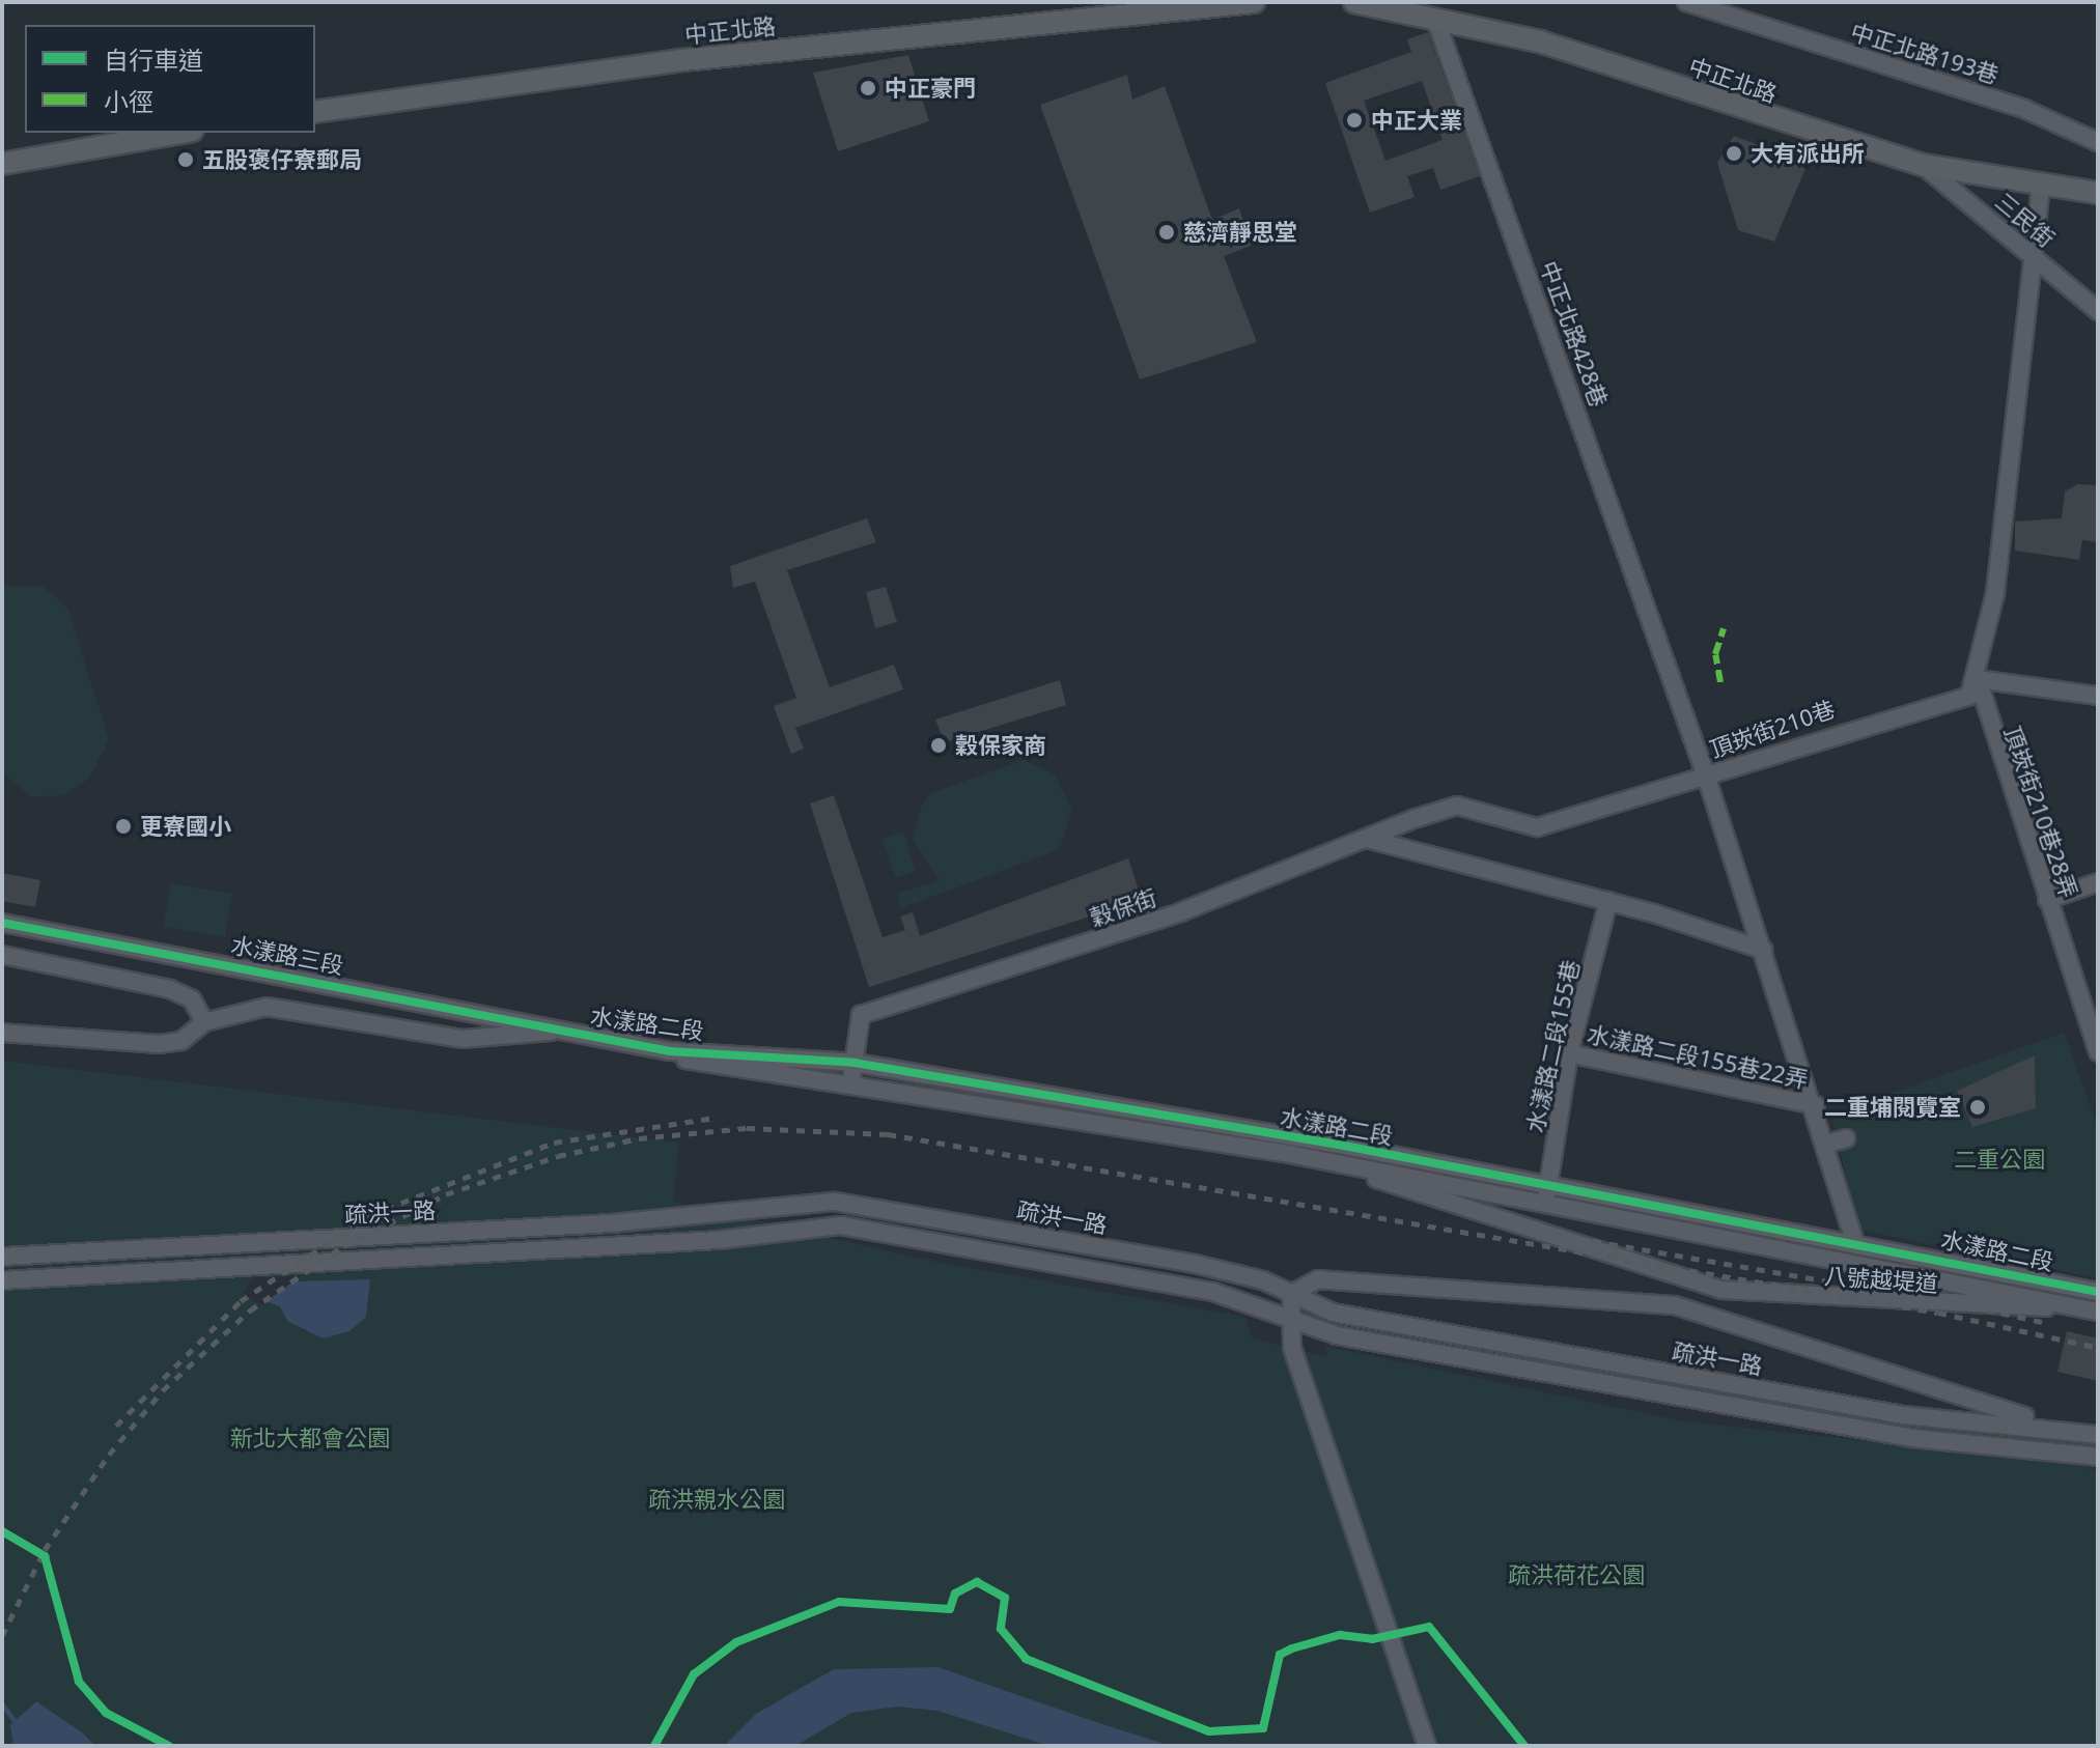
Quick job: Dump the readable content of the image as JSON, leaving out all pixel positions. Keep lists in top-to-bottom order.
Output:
{
  "streets": {
    "main road": ["中正北路"],
    "street": [
      "中正北路193巷",
      "三民街",
      "中正北路428巷",
      "頂崁街210巷",
      "頂崁街210巷28弄",
      "穀保街",
      "水漾路三段",
      "水漾路二段",
      "水漾路二段155巷",
      "水漾路二段155巷22弄",
      "疏洪一路",
      "八號越堤道"
    ]
  },
  "crossings": [
    ["中正北路", "三民街"],
    ["中正北路", "中正北路428巷"],
    ["中正北路428巷", "頂崁街210巷"],
    ["中正北路428巷", "水漾路二段"],
    ["中正北路428巷", "水漾路二段155巷22弄"],
    ["頂崁街210巷", "頂崁街210巷28弄"],
    ["頂崁街210巷", "穀保街"],
    ["穀保街", "水漾路二段"],
    ["水漾路三段", "水漾路二段"],
    ["水漾路二段", "水漾路二段155巷"],
    ["水漾路二段", "八號越堤道"],
    ["水漾路二段155巷", "水漾路二段155巷22弄"]
  ],
  "parks": [
    "二重公園",
    "新北大都會公園",
    "疏洪親水公園",
    "疏洪荷花公園"
  ],
  "places": [
    "中正豪門",
    "中正大業",
    "大有派出所",
    "五股褒仔寮郵局",
    "慈濟靜思堂",
    "穀保家商",
    "更寮國小",
    "二重埔閱覽室"
  ],
  "legend": ["自行車道", "小徑"]
}
